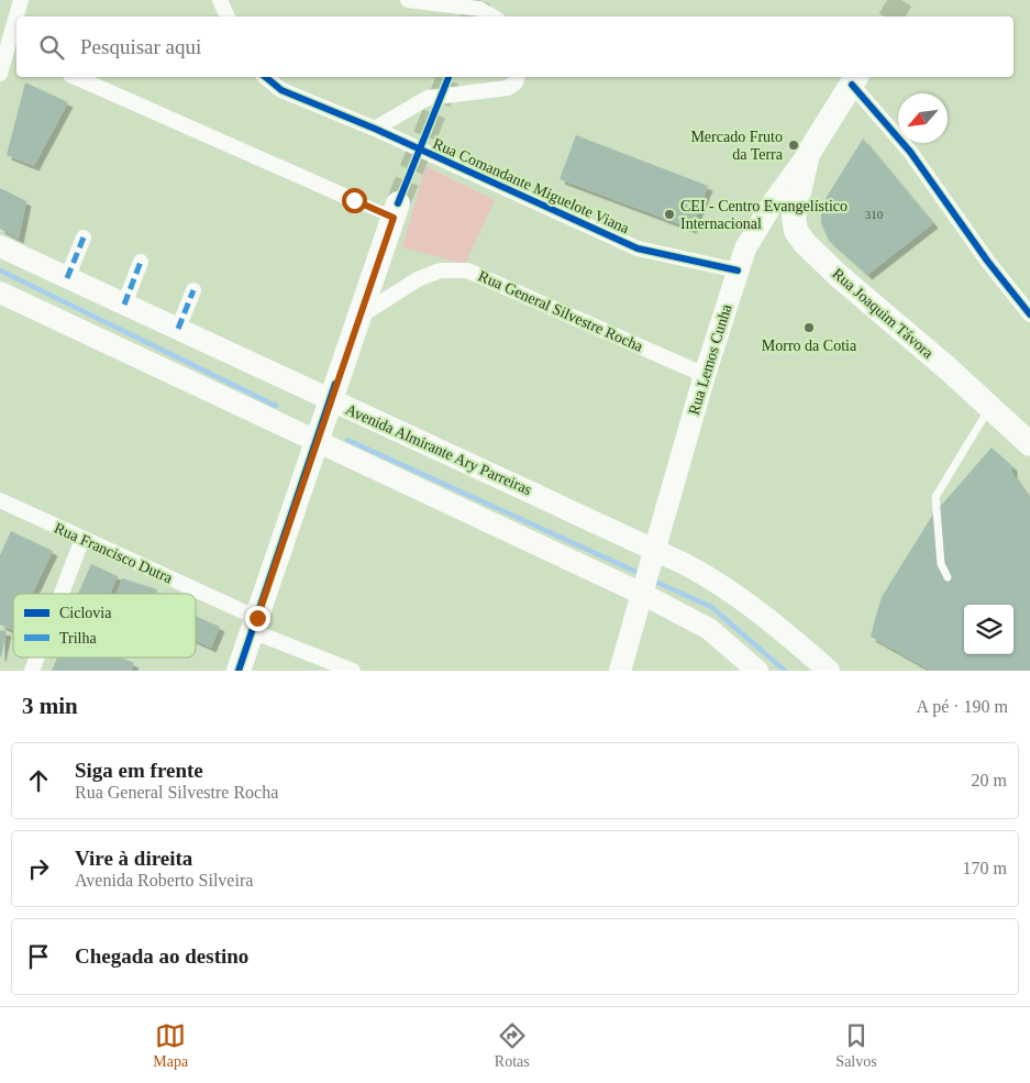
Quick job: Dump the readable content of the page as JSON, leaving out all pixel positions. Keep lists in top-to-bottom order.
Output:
{
  "streets": {
    "main road": ["Rua Joaquim Távora", "Rua Lemos Cunha", "Avenida Almirante Ary Parreiras"],
    "street": ["Rua Comandante Miguelote Viana", "Rua General Silvestre Rocha", "Rua Francisco Dutra"]
  },
  "crossings": [
    ["Rua Comandante Miguelote Viana", "Rua Lemos Cunha"],
    ["Rua General Silvestre Rocha", "Rua Lemos Cunha"],
    ["Rua Joaquim Távora", "Rua Lemos Cunha"],
    ["Rua Lemos Cunha", "Avenida Almirante Ary Parreiras"]
  ],
  "places": ["Mercado Fruto da Terra", "CEI - Centro Evangelístico Internacional", "Morro da Cotia"],
  "house_numbers": ["310"],
  "legend": ["Ciclovia", "Trilha"],
  "north": "bottom left",
  "page": {
    "search": "Pesquisar aqui",
    "heading": ["3 min", "A pé · 190 m"],
    "list": [
      ["Siga em frente", "Rua General Silvestre Rocha", "20 m"],
      ["Vire à direita", "Avenida Roberto Silveira", "170 m"],
      "Chegada ao destino"
    ],
    "nav": ["Mapa", "Rotas", "Salvos"]
  }
}
